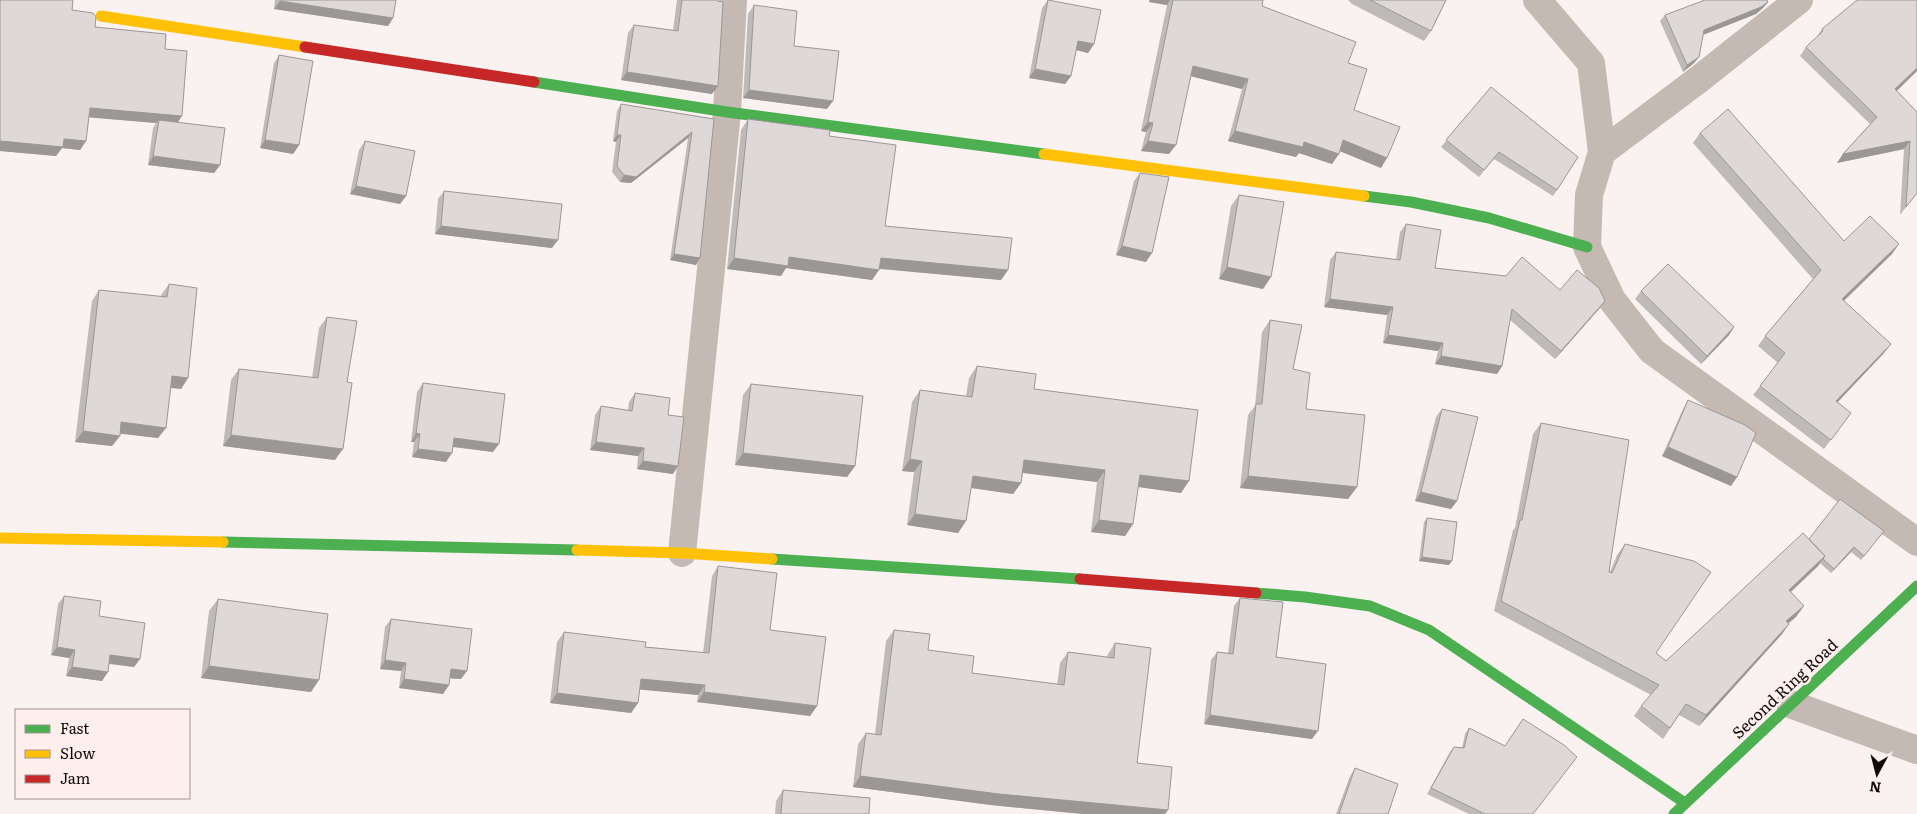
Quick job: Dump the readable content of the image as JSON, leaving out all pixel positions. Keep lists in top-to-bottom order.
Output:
{
  "streets": {
    "street": ["Second Ring Road"]
  },
  "legend": ["Fast", "Slow", "Jam"],
  "north": "bottom"
}
